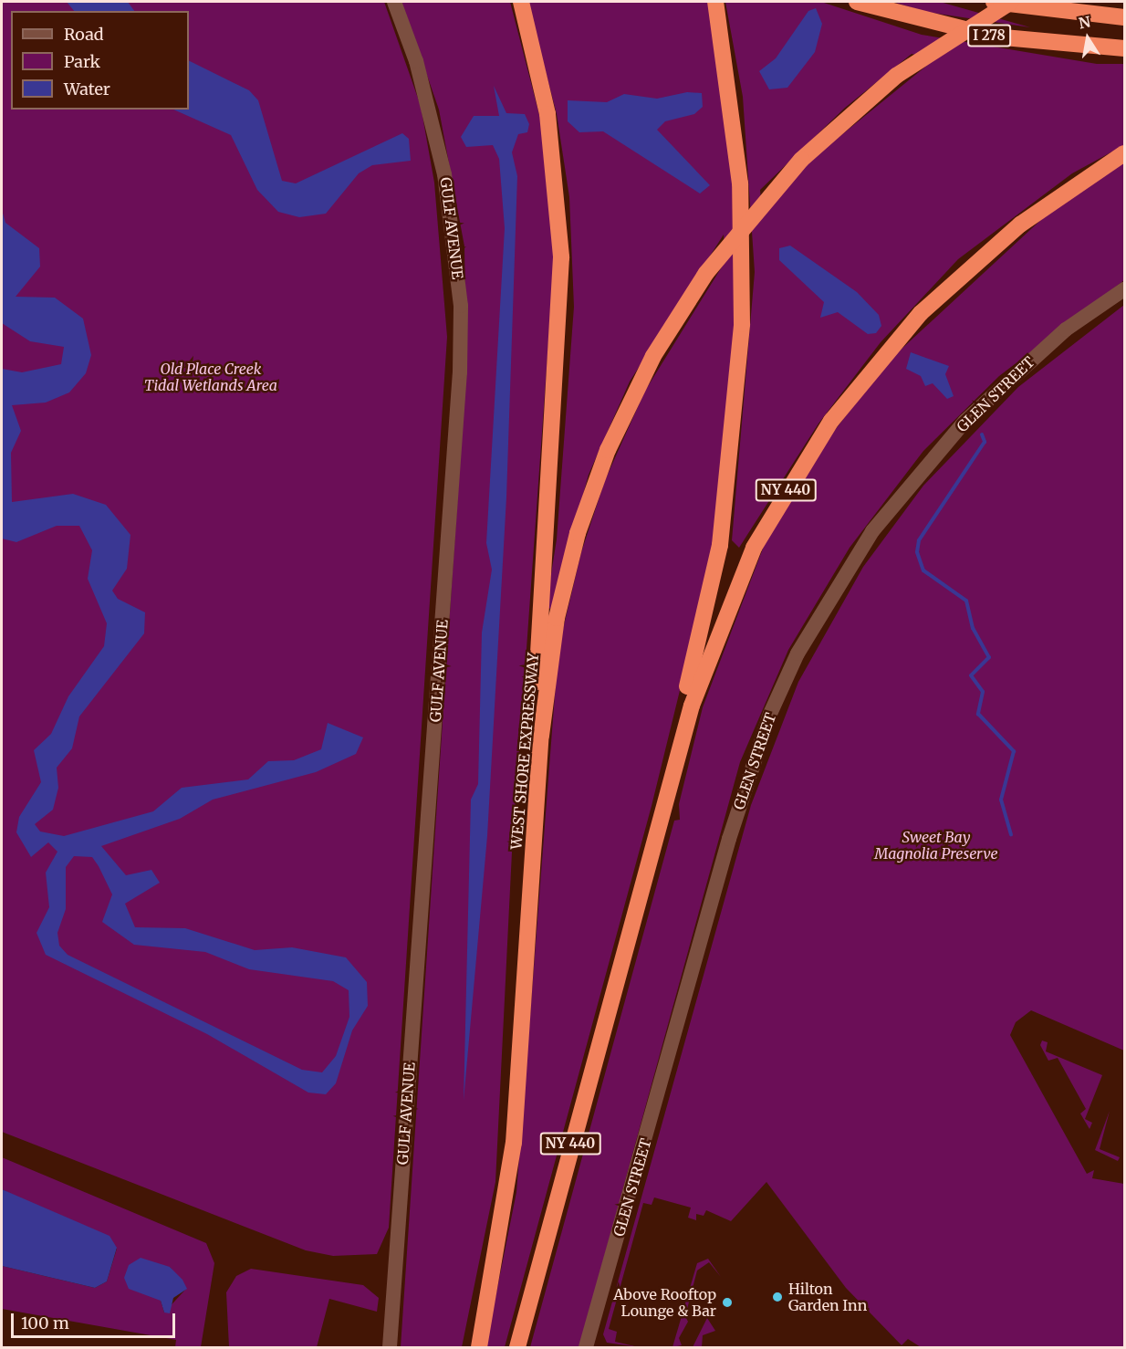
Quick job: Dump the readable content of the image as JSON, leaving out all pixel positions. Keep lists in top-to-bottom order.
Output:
{
  "streets": {
    "highway": ["I 278", "NY 440", "WEST SHORE EXPRESSWAY"],
    "street": ["GULF AVENUE", "GLEN STREET"]
  },
  "parks": ["Old Place Creek Tidal Wetlands Area", "Sweet Bay Magnolia Preserve"],
  "places": ["Hilton Garden Inn", "Above Rooftop Lounge & Bar"],
  "legend": ["Road", "Park", "Water"],
  "scale_bar": "100 m",
  "north": "top"
}
